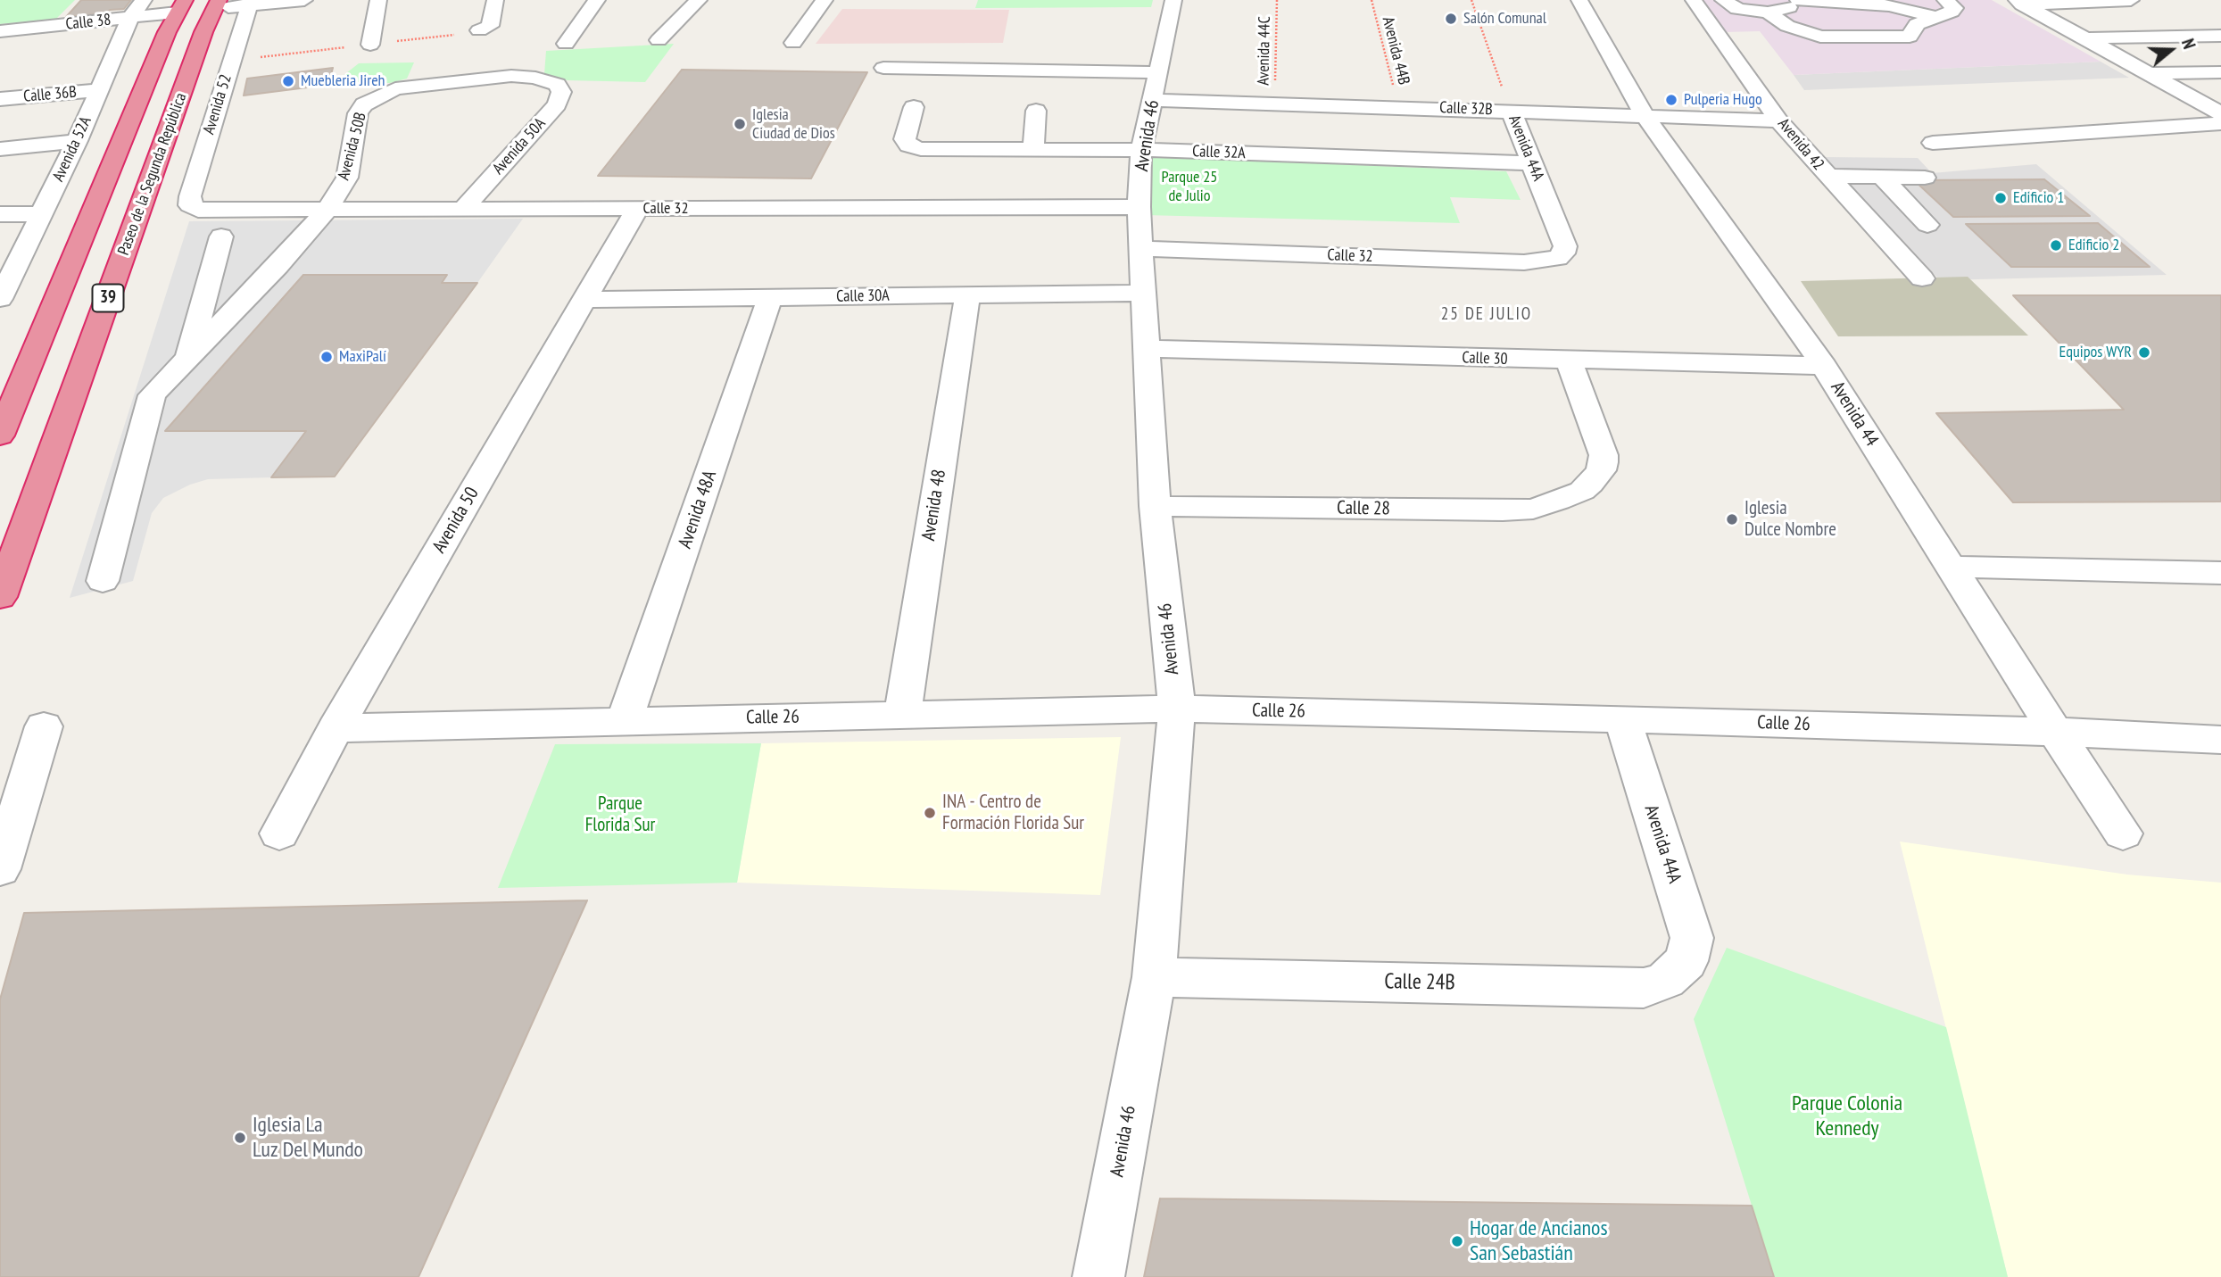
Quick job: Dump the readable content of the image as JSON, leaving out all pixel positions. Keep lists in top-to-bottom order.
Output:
{
  "streets": {
    "highway": ["Paseo de la Segunda República", "39"],
    "street": [
      "Calle 38",
      "Calle 36B",
      "Avenida 52",
      "Calle 32B",
      "Avenida 46",
      "Avenida 42",
      "Avenida 50B",
      "Avenida 50A",
      "Avenida 44A",
      "Avenida 52A",
      "Calle 32A",
      "Calle 32",
      "Calle 30A",
      "Calle 30",
      "Avenida 44",
      "Avenida 48",
      "Calle 28",
      "Avenida 48A",
      "Avenida 50",
      "Calle 26",
      "Calle 24B"
    ],
    "path": ["Avenida 44C", "Avenida 44B"]
  },
  "crossings": [
    ["Calle 38", "Avenida 52A"],
    ["Calle 38", "Paseo de la Segunda República"],
    ["Avenida 44C", "Calle 32B"],
    ["Avenida 44B", "Calle 32B"],
    ["Calle 36B", "Avenida 52A"],
    ["Avenida 52", "Calle 32"],
    ["Calle 32B", "Avenida 46"],
    ["Calle 32B", "Avenida 42"],
    ["Calle 32B", "Avenida 44A"],
    ["Calle 32B", "Avenida 44"],
    ["Avenida 46", "Calle 32A"],
    ["Avenida 46", "Calle 32"],
    ["Avenida 46", "Calle 30A"],
    ["Avenida 46", "Calle 30"],
    ["Avenida 46", "Calle 28"],
    ["Avenida 46", "Calle 26"],
    ["Avenida 46", "Calle 24B"],
    ["Avenida 50B", "Avenida 50A"],
    ["Avenida 50B", "Calle 32"],
    ["Avenida 50A", "Calle 32"],
    ["Avenida 44A", "Calle 32A"],
    ["Avenida 44A", "Calle 32"],
    ["Avenida 44A", "Calle 26"],
    ["Avenida 44A", "Calle 24B"],
    ["Calle 32", "Avenida 50"],
    ["Calle 30A", "Avenida 48"],
    ["Calle 30A", "Avenida 48A"],
    ["Calle 30A", "Avenida 50"],
    ["Calle 30", "Avenida 44"],
    ["Calle 30", "Calle 28"],
    ["Avenida 44", "Calle 26"],
    ["Avenida 48", "Calle 26"],
    ["Avenida 48A", "Calle 26"],
    ["Avenida 50", "Calle 26"]
  ],
  "districts": ["25 DE JULIO"],
  "parks": ["Parque 25 de Julio", "Parque Florida Sur", "Parque Colonia Kennedy"],
  "places": [
    "Salón Comunal",
    "Muebleria Jireh",
    "Pulperia Hugo",
    "Iglesia Ciudad de Dios",
    "Edificio 1",
    "Edificio 2",
    "Equipos WYR",
    "MaxiPalí",
    "Iglesia Dulce Nombre",
    "INA - Centro de Formación Florida Sur",
    "Iglesia La Luz Del Mundo",
    "Hogar de Ancianos San Sebastián"
  ],
  "north": "right"
}
